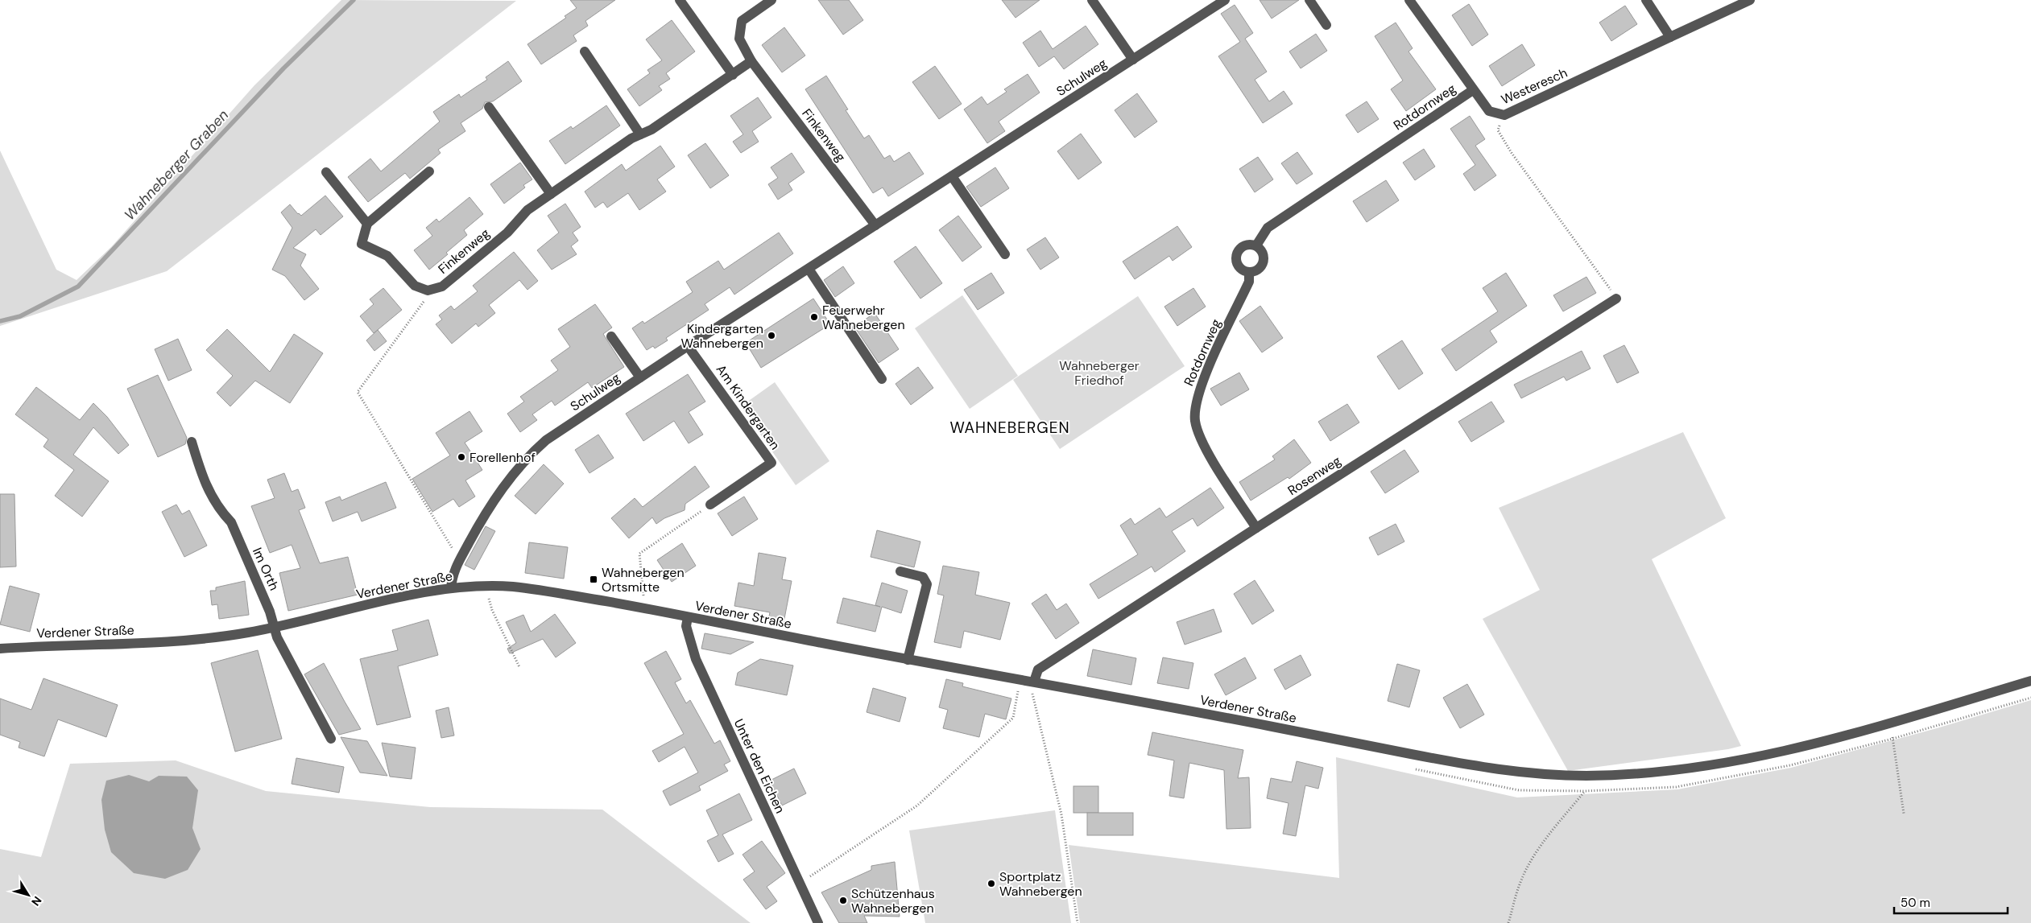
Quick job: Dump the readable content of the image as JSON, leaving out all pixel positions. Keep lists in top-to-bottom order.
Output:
{
  "streets": {
    "street": [
      "Schulweg",
      "Westeresch",
      "Rotdornweg",
      "Finkenweg",
      "Am Kindergarten",
      "Rosenweg",
      "Im Orth",
      "Verdener Straße",
      "Unter den Eichen"
    ]
  },
  "crossings": [
    ["Schulweg", "Finkenweg"],
    ["Schulweg", "Am Kindergarten"],
    ["Schulweg", "Verdener Straße"],
    ["Westeresch", "Rotdornweg"],
    ["Rotdornweg", "Rosenweg"],
    ["Rosenweg", "Verdener Straße"],
    ["Im Orth", "Verdener Straße"],
    ["Verdener Straße", "Unter den Eichen"]
  ],
  "districts": ["WAHNEBERGEN"],
  "water": ["Wahneberger Graben"],
  "parks": ["Wahneberger Friedhof"],
  "places": {
    "other": [
      "Feuerwehr Wahnebergen",
      "Kindergarten Wahnebergen",
      "Forellenhof",
      "Sportplatz Wahnebergen",
      "Schützenhaus Wahnebergen"
    ],
    "transit": ["Wahnebergen Ortsmitte"]
  },
  "scale_bar": "50 m",
  "north": "bottom right"
}
